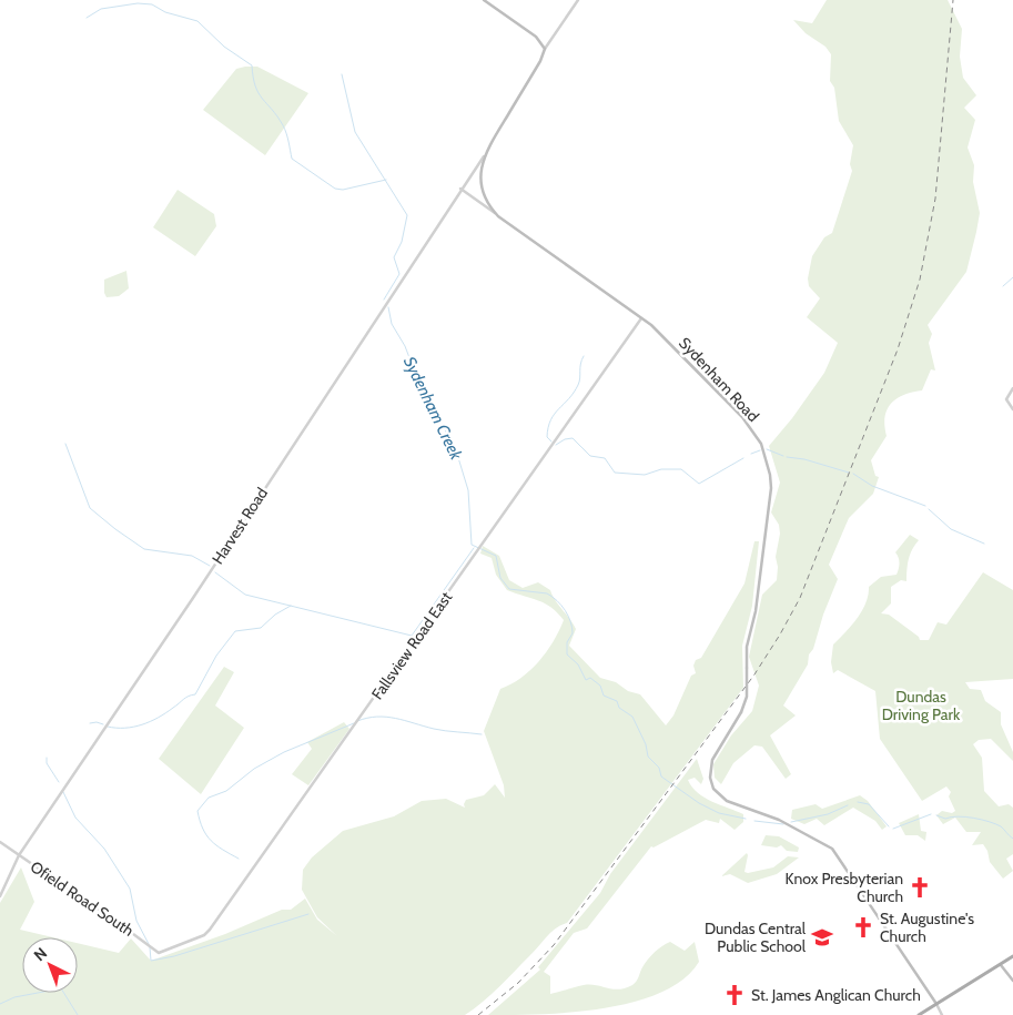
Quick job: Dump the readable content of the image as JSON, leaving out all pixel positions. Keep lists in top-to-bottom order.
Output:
{
  "streets": {
    "main road": ["Sydenham Road"],
    "street": ["Harvest Road", "Fallsview Road East", "Ofield Road South"]
  },
  "crossings": [
    ["Sydenham Road", "Harvest Road"],
    ["Sydenham Road", "Fallsview Road East"],
    ["Harvest Road", "Ofield Road South"],
    ["Fallsview Road East", "Ofield Road South"]
  ],
  "water": ["Sydenham Creek"],
  "parks": ["Dundas Driving Park"],
  "places": {
    "church": ["Knox Presbyterian Church", "St. Augustine's Church", "St. James Anglican Church"],
    "school or university": ["Dundas Central Public School"]
  },
  "north": "top left"
}
